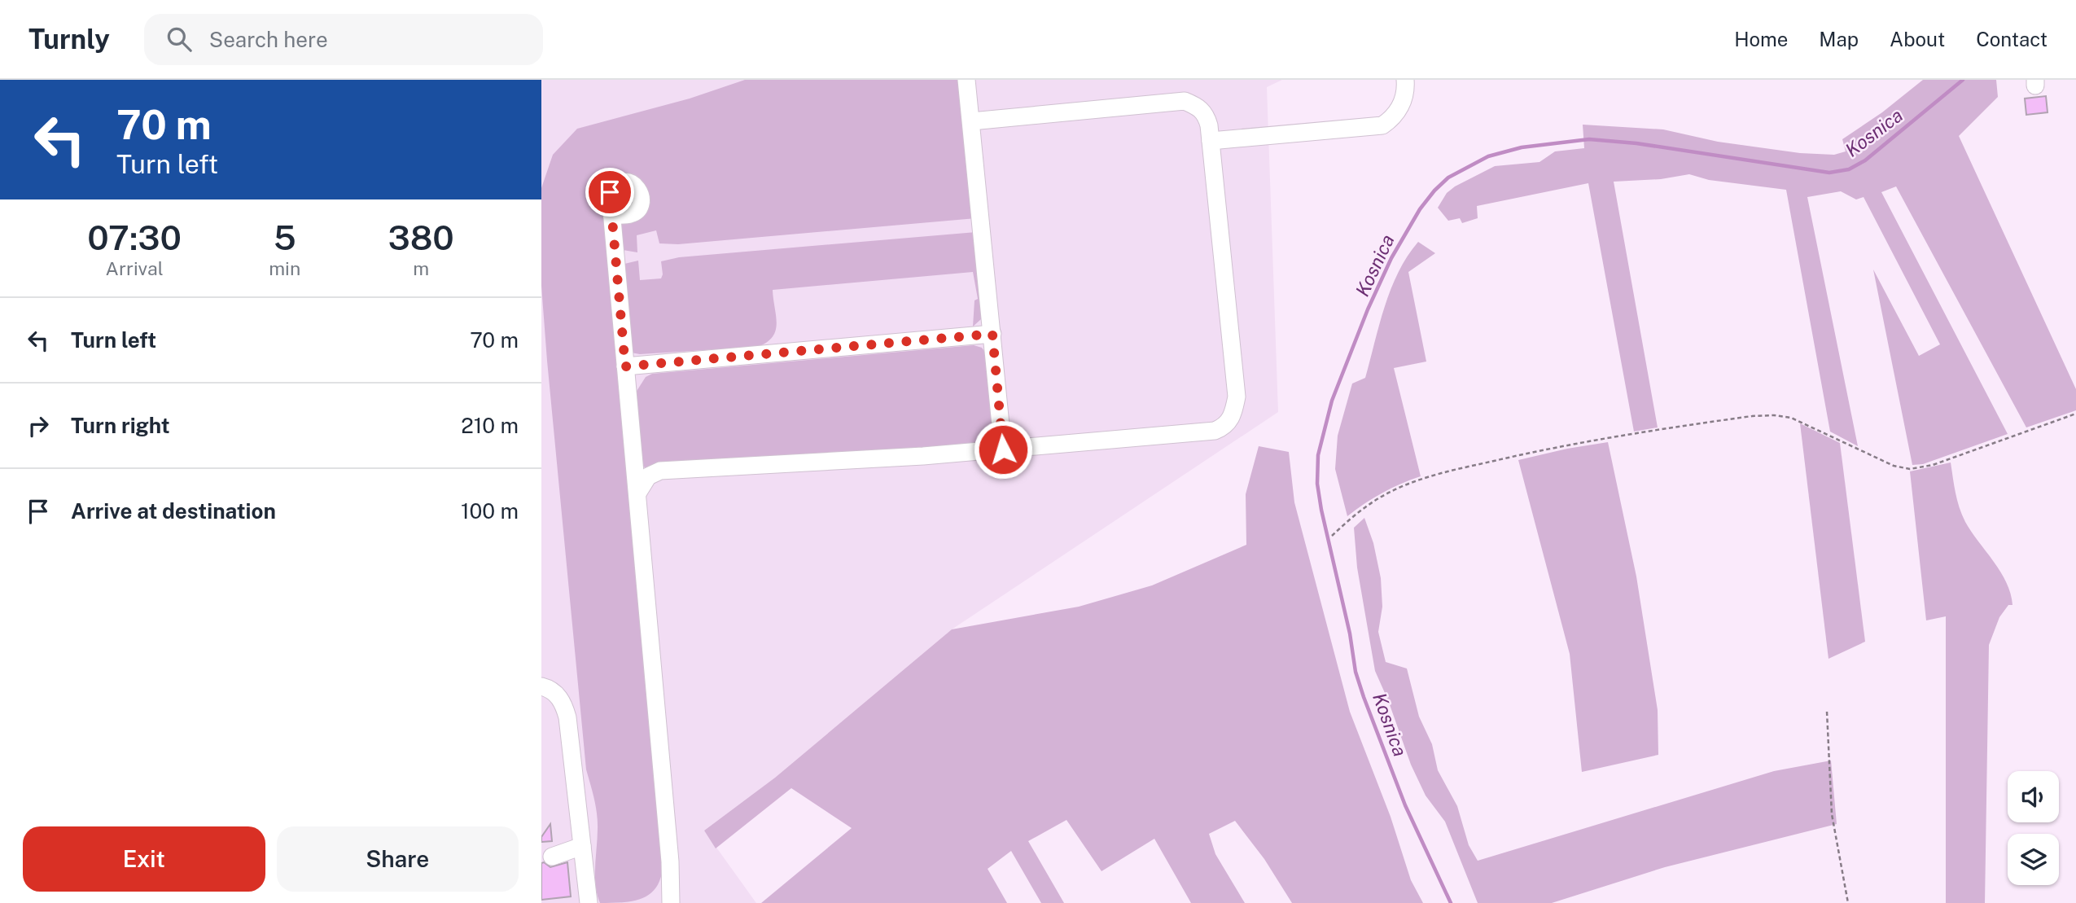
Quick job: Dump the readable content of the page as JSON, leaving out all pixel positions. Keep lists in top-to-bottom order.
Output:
{
  "water": ["Kosnica"],
  "page": {
    "header": "Turnly",
    "search": "Search here",
    "nav": [
      "Home",
      "Map",
      "About",
      "Contact"
    ],
    "turn": ["70 m", "Turn left"],
    "eta": [
      "07:30",
      "Arrival",
      "5",
      "min",
      "380",
      "m"
    ],
    "list": [
      {
        "name": "Turn left",
        "value": "70 m"
      },
      {
        "name": "Turn right",
        "value": "210 m"
      },
      {
        "name": "Arrive at destination",
        "value": "100 m"
      }
    ],
    "buttons": ["Exit", "Share"]
  }
}
